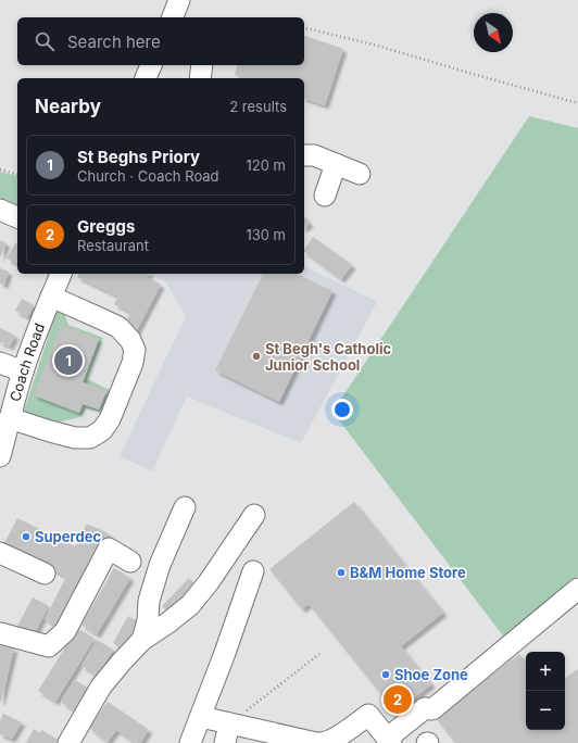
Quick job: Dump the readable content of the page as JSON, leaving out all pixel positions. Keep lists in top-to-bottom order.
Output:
{
  "streets": {
    "street": ["Coach Road"]
  },
  "places": [
    "St Begh's Catholic Junior School",
    "Superdec",
    "B&M Home Store",
    "Shoe Zone"
  ],
  "north": "bottom right",
  "page": {
    "search": "Search here",
    "heading": ["Nearby", "2 results"],
    "list": [
      {
        "mark": "1",
        "name": "St Beghs Priory",
        "note": "Church · Coach Road",
        "value": "120 m"
      },
      {
        "mark": "2",
        "name": "Greggs",
        "note": "Restaurant",
        "value": "130 m"
      }
    ],
    "pins": ["1", "2"],
    "map_buttons": ["+", "−"]
  }
}
